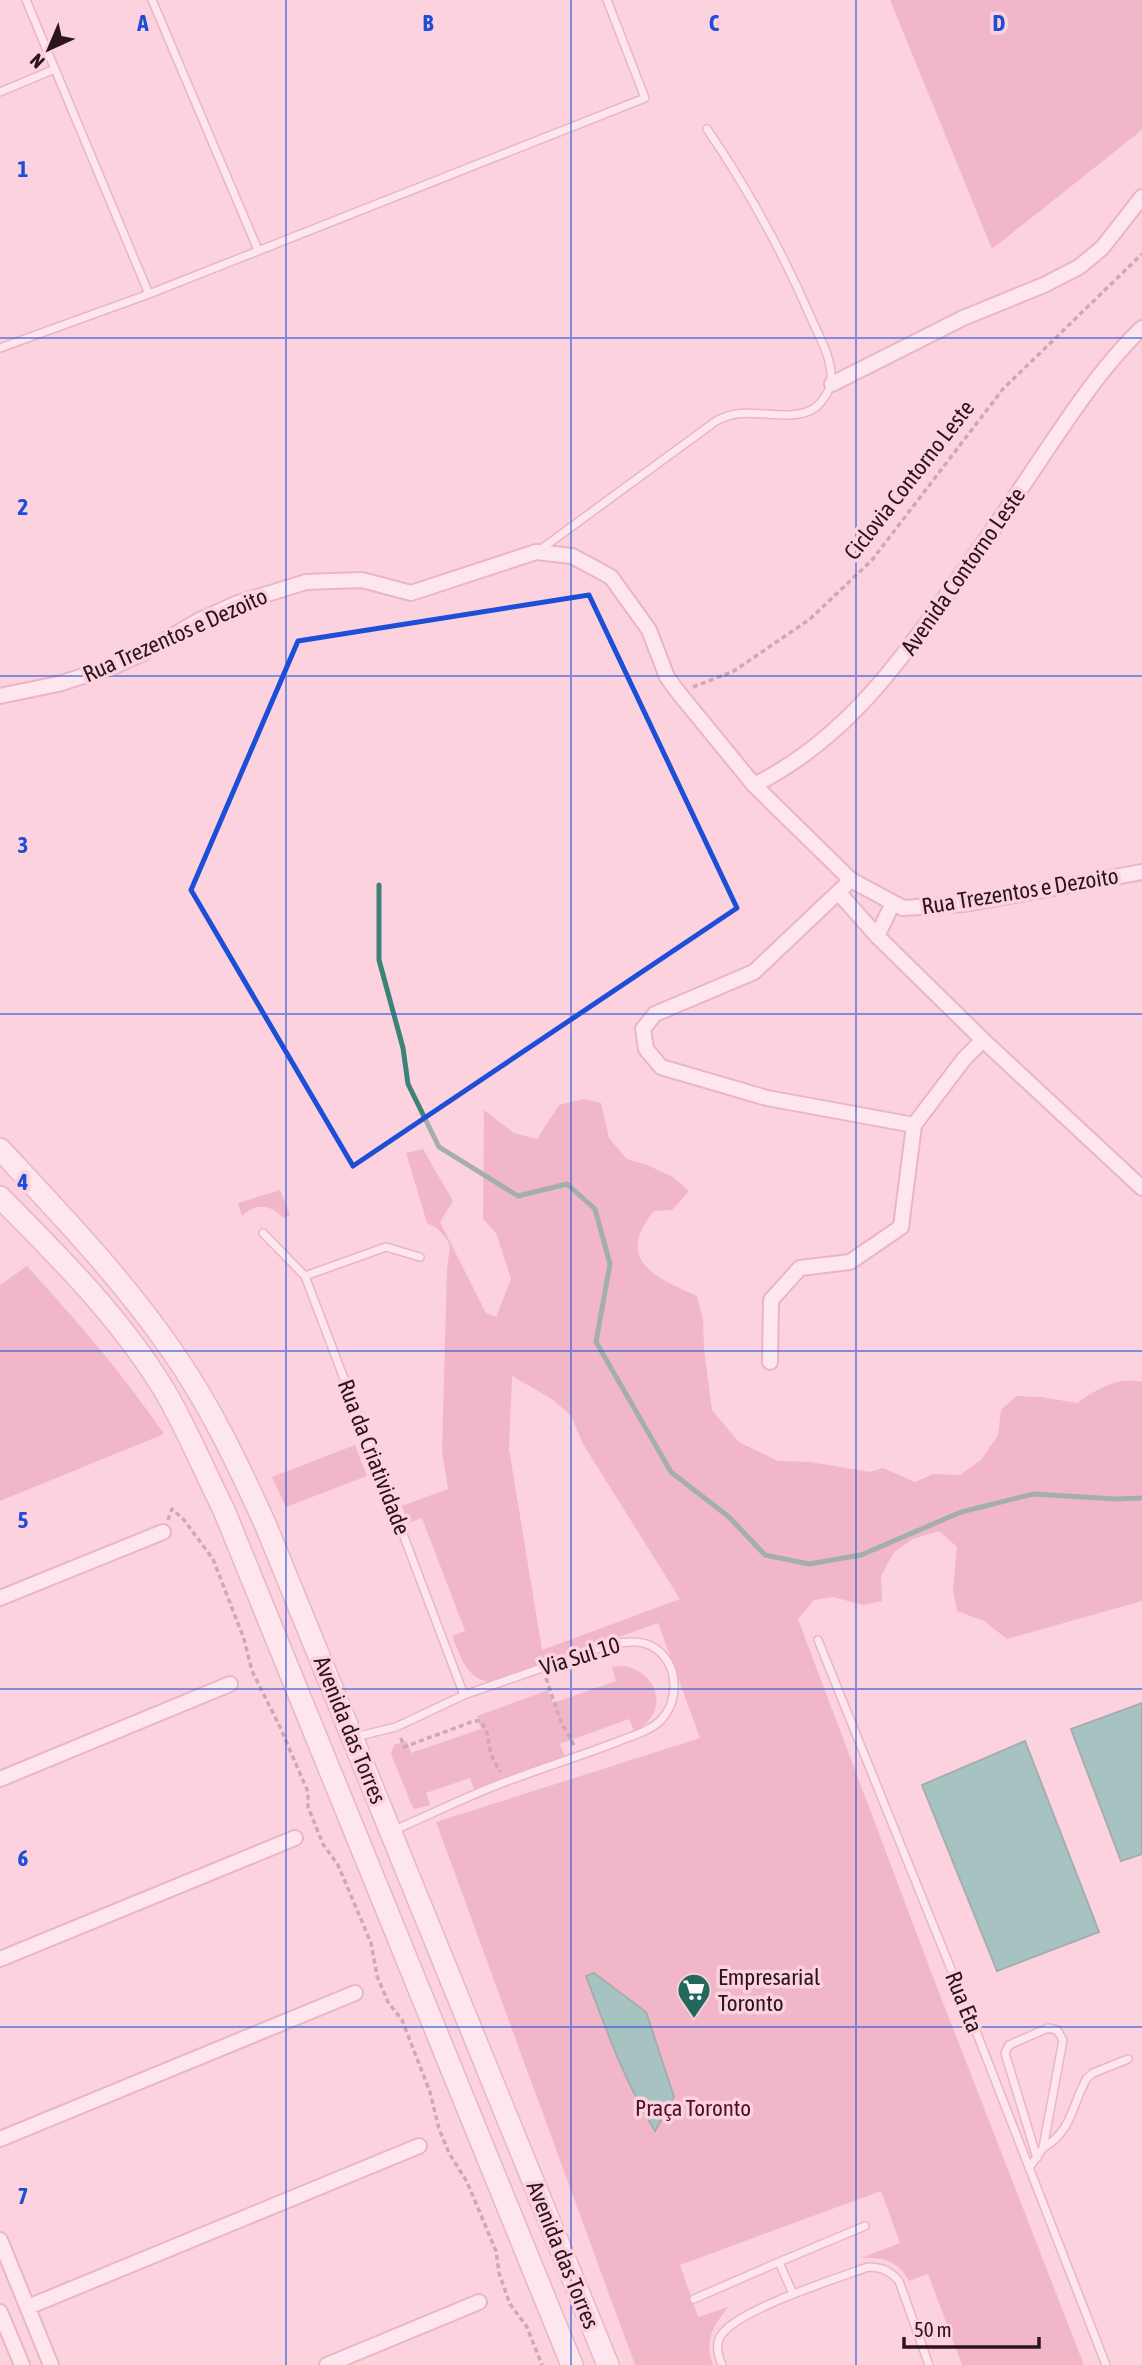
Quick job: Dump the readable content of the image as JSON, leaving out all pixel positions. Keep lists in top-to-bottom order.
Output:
{
  "streets": {
    "main road": ["Avenida das Torres"],
    "street": ["Avenida Contorno Leste", "Rua Trezentos e Dezoito"],
    "lane": ["Rua da Criatividade", "Via Sul 10", "Rua Eta"],
    "path": ["Ciclovia Contorno Leste"]
  },
  "crossings": [
    ["Ciclovia Contorno Leste", "Rua Trezentos e Dezoito"],
    ["Avenida Contorno Leste", "Rua Trezentos e Dezoito"],
    ["Rua da Criatividade", "Via Sul 10"],
    ["Via Sul 10", "Avenida das Torres"]
  ],
  "parks": ["Praça Toronto"],
  "places": {
    "supermarket": ["Empresarial Toronto"]
  },
  "scale_bar": "50 m",
  "north": "bottom left",
  "grid": {
    "columns": [
      "A",
      "B",
      "C",
      "D"
    ],
    "rows": [
      "1",
      "2",
      "3",
      "4",
      "5",
      "6",
      "7"
    ]
  }
}
